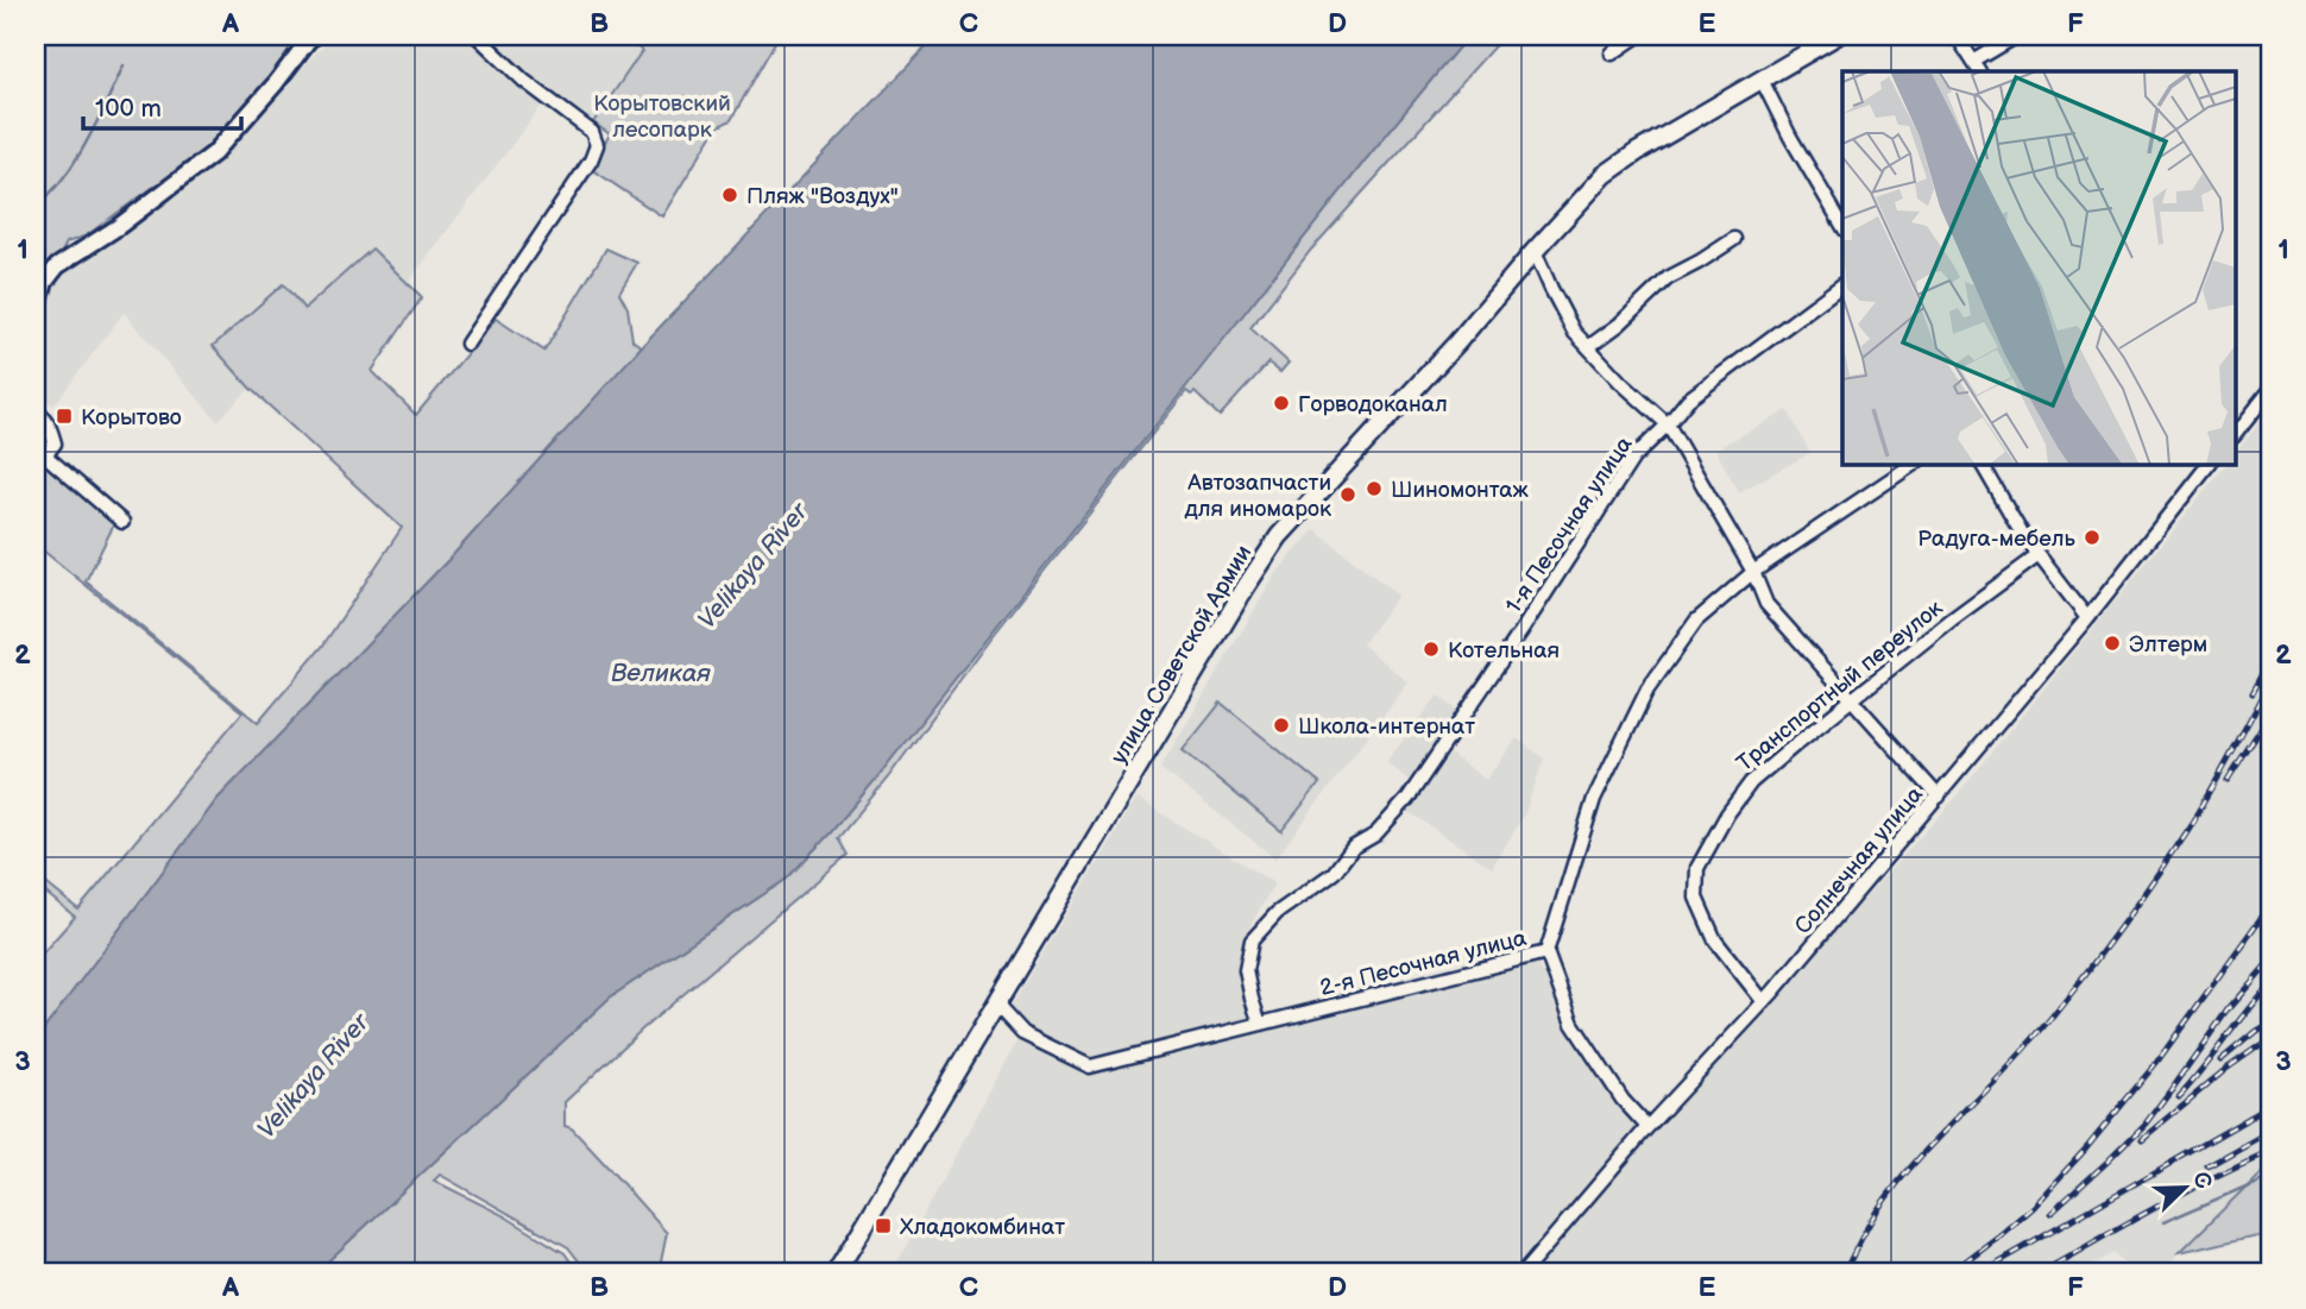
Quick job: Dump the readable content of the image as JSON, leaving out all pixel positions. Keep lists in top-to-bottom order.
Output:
{
  "streets": {
    "main road": ["улица Советской Армии"],
    "street": [
      "1-я Песочная улица",
      "Транспортный переулок",
      "Солнечная улица",
      "2-я Песочная улица"
    ]
  },
  "crossings": [
    ["1-я Песочная улица", "2-я Песочная улица"],
    ["улица Советской Армии", "2-я Песочная улица"],
    ["Транспортный переулок", "Солнечная улица"]
  ],
  "water": ["Velikaya River", "Великая"],
  "parks": ["Корытовский лесопарк"],
  "places": {
    "other": [
      "Пляж \"Воздух\"",
      "Горводоканал",
      "Шиномонтаж",
      "Автозапчасти для иномарок",
      "Радуга-мебель",
      "Элтерм",
      "Котельная",
      "Школа-интернат"
    ],
    "transit": ["Корытово", "Хладокомбинат"]
  },
  "scale_bar": "100 m",
  "north": "top right",
  "grid": {
    "columns": [
      "A",
      "B",
      "C",
      "D",
      "E",
      "F"
    ],
    "rows": ["1", "2", "3"]
  }
}
